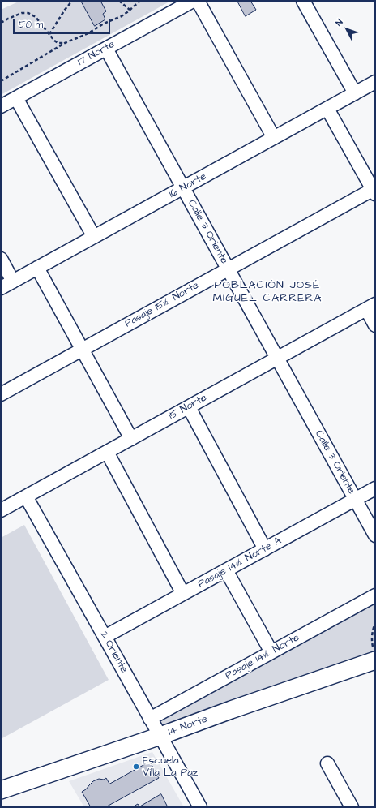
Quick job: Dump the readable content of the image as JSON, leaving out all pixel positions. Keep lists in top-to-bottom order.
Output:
{
  "streets": {
    "street": [
      "17 Norte",
      "16 Norte",
      "Calle 3 Oriente",
      "Pasaje 15½ Norte",
      "15 Norte",
      "Pasaje 14½ Norte A",
      "2 Oriente",
      "Pasaje 14½ Norte",
      "14 Norte"
    ]
  },
  "crossings": [
    ["17 Norte", "Calle 3 Oriente"],
    ["16 Norte", "Calle 3 Oriente"],
    ["Calle 3 Oriente", "Pasaje 15½ Norte"],
    ["Calle 3 Oriente", "15 Norte"],
    ["Calle 3 Oriente", "Pasaje 14½ Norte A"],
    ["15 Norte", "2 Oriente"],
    ["Pasaje 14½ Norte A", "2 Oriente"],
    ["2 Oriente", "Pasaje 14½ Norte"],
    ["2 Oriente", "14 Norte"]
  ],
  "districts": ["POBLACIÓN JOSÉ MIGUEL CARRERA"],
  "places": ["Escuela Villa La Paz"],
  "scale_bar": "50 m",
  "north": "top left"
}
